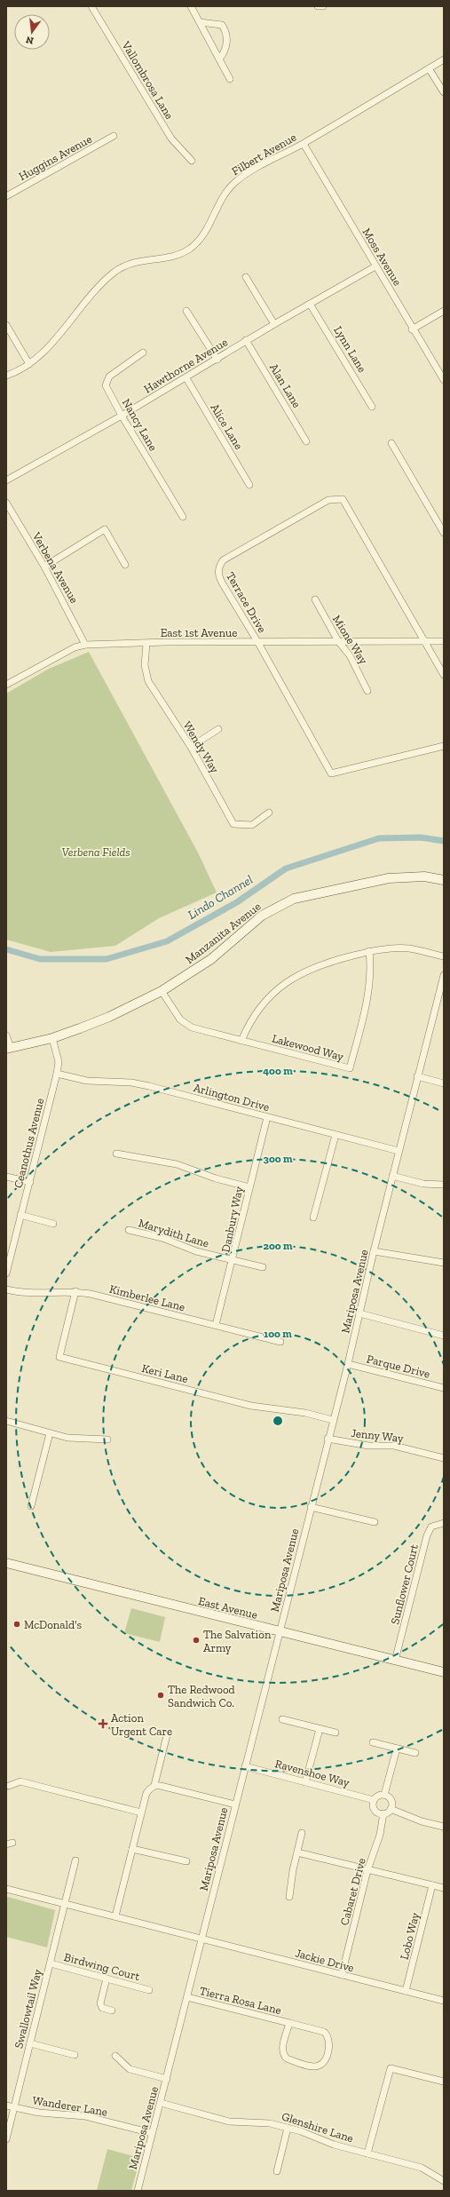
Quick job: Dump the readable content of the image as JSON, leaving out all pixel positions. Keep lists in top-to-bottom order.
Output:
{
  "streets": {
    "street": [
      "Vallombrosa Lane",
      "Filbert Avenue",
      "Huggins Avenue",
      "Moss Avenue",
      "Lynn Lane",
      "Hawthorne Avenue",
      "Alan Lane",
      "Nancy Lane",
      "Alice Lane",
      "Verbena Avenue",
      "Terrace Drive",
      "East 1st Avenue",
      "Mione Way",
      "Wendy Way",
      "Manzanita Avenue",
      "Lakewood Way",
      "Arlington Drive",
      "Ceanothus Avenue",
      "Danbury Way",
      "Marydith Lane",
      "Mariposa Avenue",
      "Kimberlee Lane",
      "Parque Drive",
      "Keri Lane",
      "Jenny Way",
      "Sunflower Court",
      "East Avenue",
      "Ravenshoe Way",
      "Cabaret Drive",
      "Lobo Way",
      "Jackie Drive",
      "Birdwing Court",
      "Tierra Rosa Lane",
      "Swallowtail Way",
      "Wanderer Lane",
      "Glenshire Lane"
    ]
  },
  "crossings": [
    ["Filbert Avenue", "Moss Avenue"],
    ["Moss Avenue", "Hawthorne Avenue"],
    ["Lynn Lane", "Hawthorne Avenue"],
    ["Hawthorne Avenue", "Alan Lane"],
    ["Hawthorne Avenue", "Nancy Lane"],
    ["Hawthorne Avenue", "Alice Lane"],
    ["Verbena Avenue", "East 1st Avenue"],
    ["Terrace Drive", "East 1st Avenue"],
    ["East 1st Avenue", "Mione Way"],
    ["East 1st Avenue", "Wendy Way"],
    ["Manzanita Avenue", "Lakewood Way"],
    ["Manzanita Avenue", "Ceanothus Avenue"],
    ["Arlington Drive", "Ceanothus Avenue"],
    ["Arlington Drive", "Danbury Way"],
    ["Arlington Drive", "Mariposa Avenue"],
    ["Danbury Way", "Marydith Lane"],
    ["Danbury Way", "Kimberlee Lane"],
    ["Mariposa Avenue", "Parque Drive"],
    ["Mariposa Avenue", "Keri Lane"],
    ["Mariposa Avenue", "Jenny Way"],
    ["Mariposa Avenue", "East Avenue"],
    ["Mariposa Avenue", "Ravenshoe Way"],
    ["Mariposa Avenue", "Jackie Drive"],
    ["Mariposa Avenue", "Tierra Rosa Lane"],
    ["Mariposa Avenue", "Wanderer Lane"],
    ["Mariposa Avenue", "Glenshire Lane"],
    ["Kimberlee Lane", "Keri Lane"],
    ["Sunflower Court", "East Avenue"],
    ["Ravenshoe Way", "Cabaret Drive"],
    ["Cabaret Drive", "Jackie Drive"],
    ["Lobo Way", "Jackie Drive"],
    ["Jackie Drive", "Swallowtail Way"],
    ["Birdwing Court", "Swallowtail Way"],
    ["Swallowtail Way", "Wanderer Lane"]
  ],
  "water": ["Lindo Channel"],
  "parks": ["Verbena Fields"],
  "places": {
    "other": ["McDonald's", "The Salvation Army", "The Redwood Sandwich Co."],
    "health": ["Action Urgent Care"]
  },
  "north": "bottom",
  "rings": [
    "400 m",
    "300 m",
    "200 m",
    "100 m"
  ]
}
